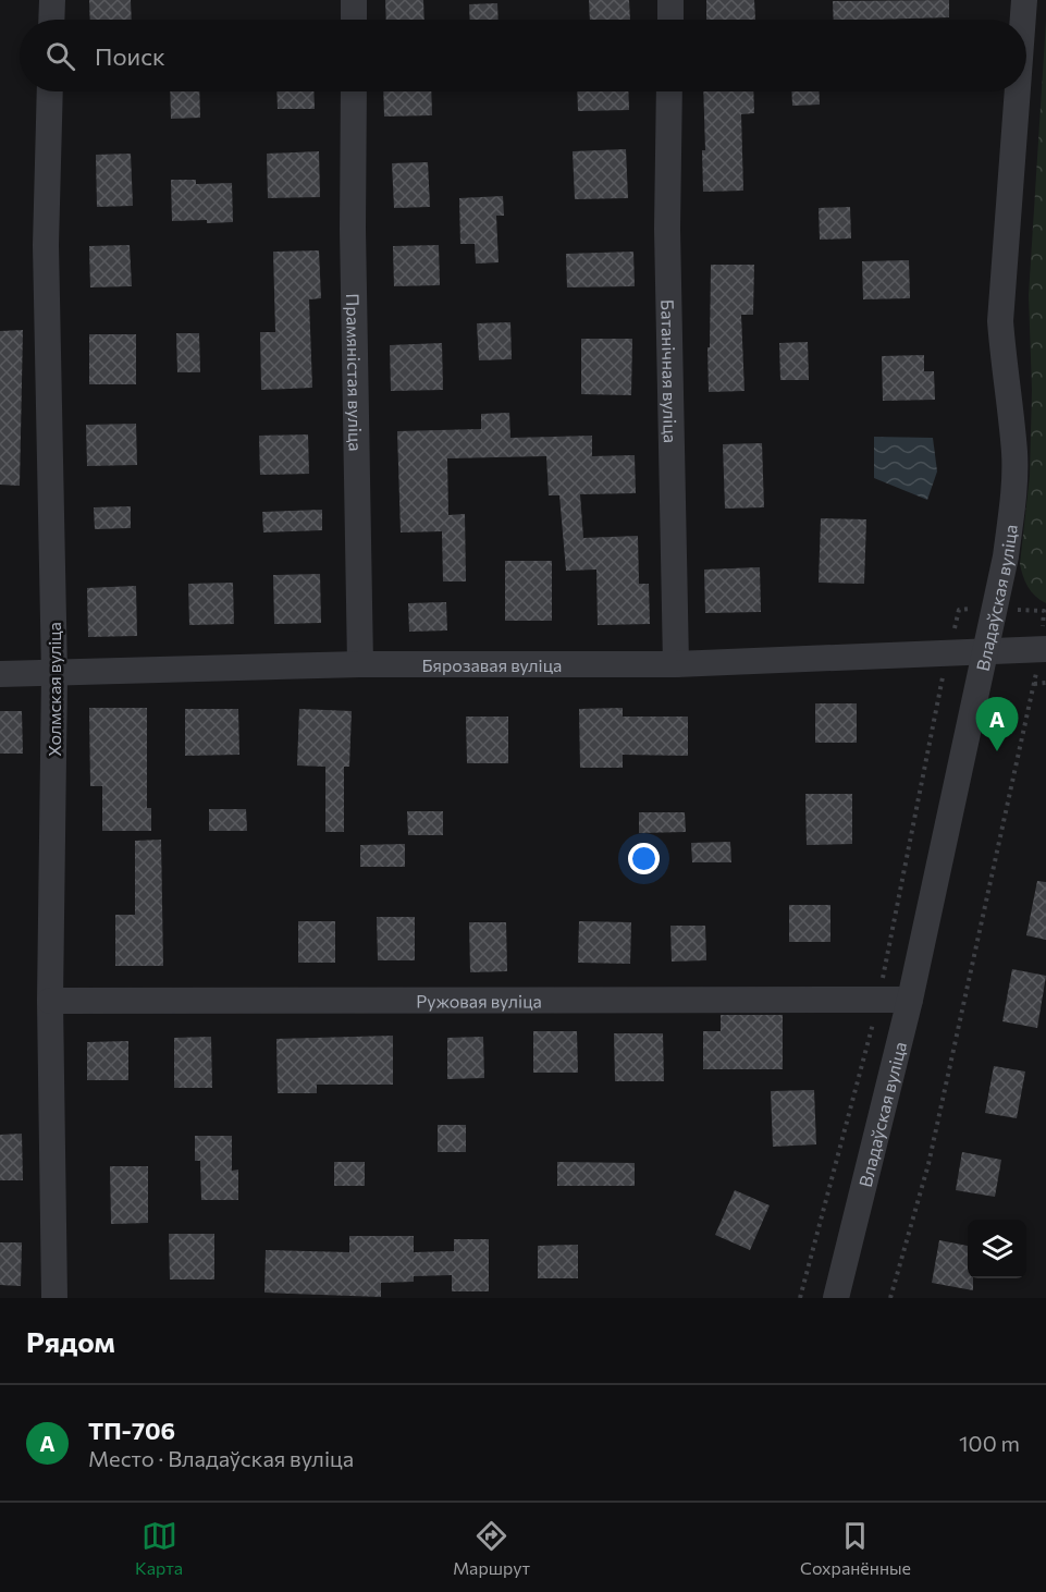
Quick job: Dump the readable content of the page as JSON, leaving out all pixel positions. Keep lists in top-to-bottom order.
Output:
{
  "streets": {
    "street": [
      "Прамяністая вуліца",
      "Батанічная вуліца",
      "Владаўская вуліца",
      "Бярозавая вуліца",
      "Холмская вуліца",
      "Ружовая вуліца"
    ]
  },
  "crossings": [
    ["Прамяністая вуліца", "Бярозавая вуліца"],
    ["Батанічная вуліца", "Бярозавая вуліца"],
    ["Владаўская вуліца", "Бярозавая вуліца"],
    ["Владаўская вуліца", "Ружовая вуліца"],
    ["Бярозавая вуліца", "Холмская вуліца"],
    ["Холмская вуліца", "Ружовая вуліца"]
  ],
  "page": {
    "search": "Поиск",
    "pins": "A",
    "heading": "Рядом",
    "list": [
      {
        "mark": "A",
        "name": "ТП-706",
        "note": "Место · Владаўская вуліца",
        "value": "100 m"
      }
    ],
    "nav": ["Карта", "Маршрут", "Сохранённые"]
  }
}
